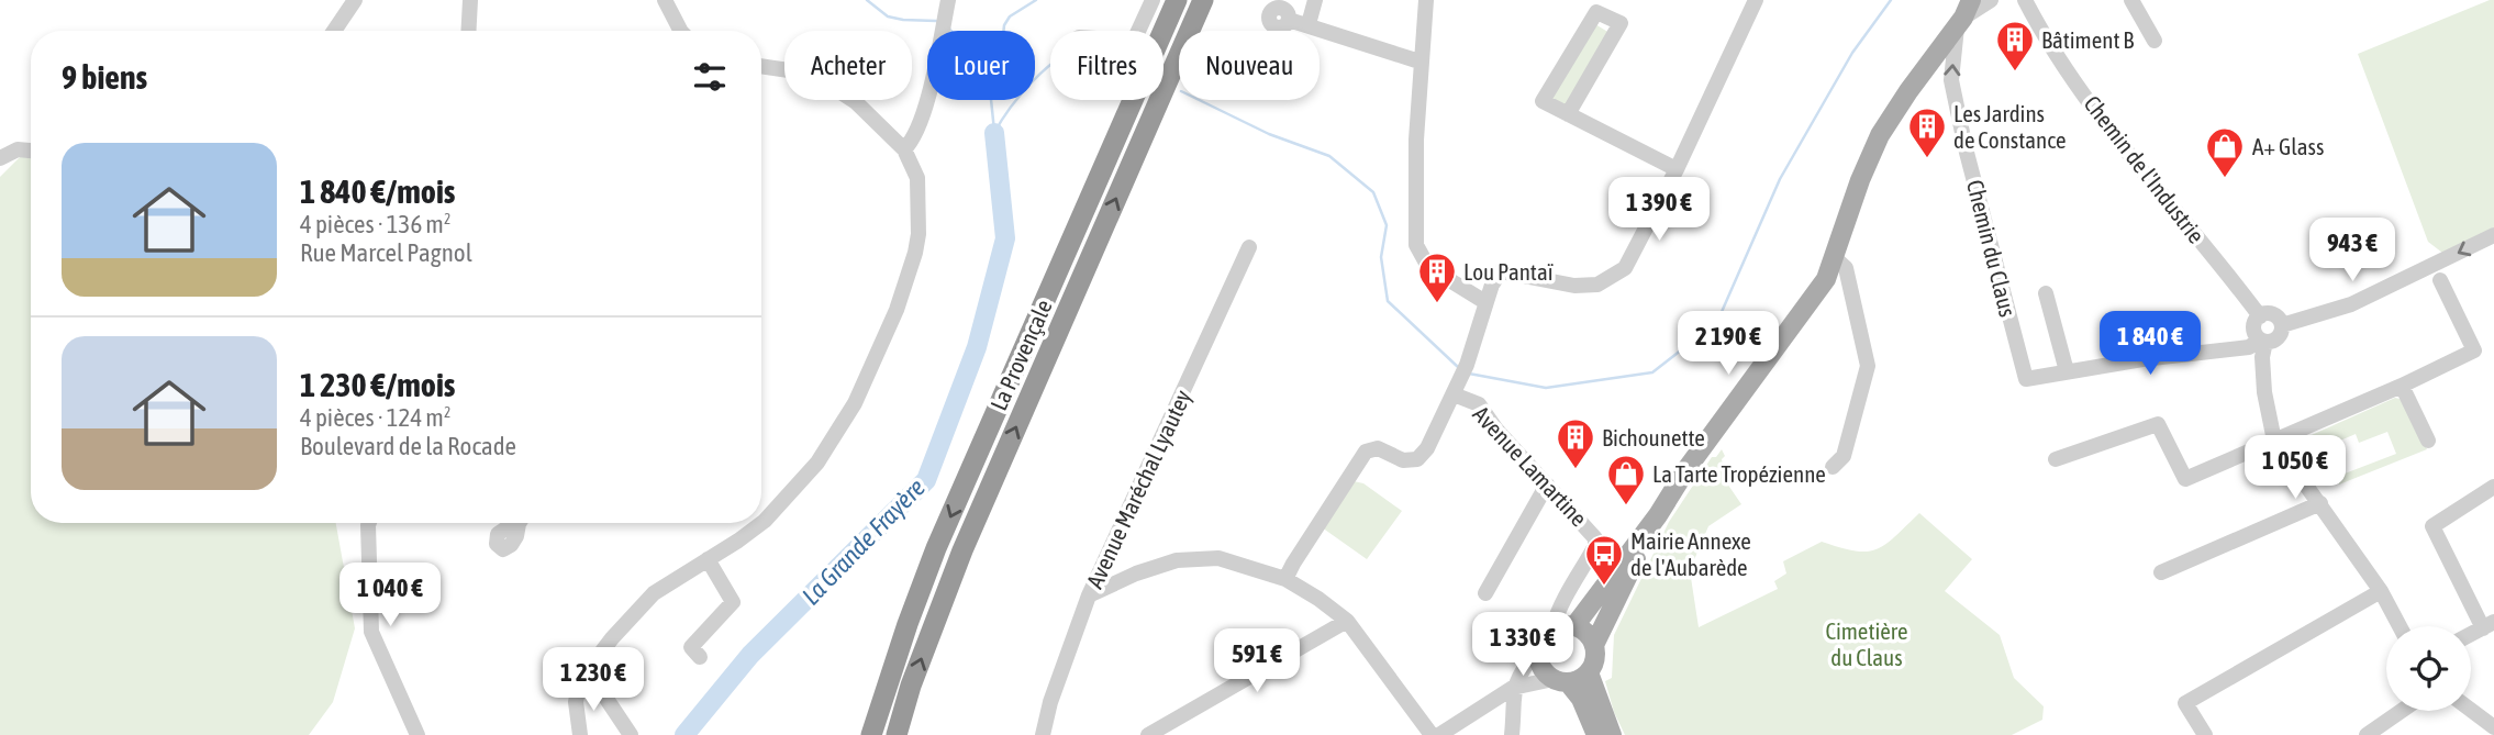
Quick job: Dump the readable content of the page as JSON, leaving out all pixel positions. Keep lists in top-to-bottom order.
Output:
{
  "streets": {
    "highway": ["La Provençale"],
    "street": [
      "Chemin de l'Industrie",
      "Chemin du Claus",
      "Avenue Lamartine",
      "Avenue Maréchal Lyautey"
    ]
  },
  "one_way": ["Chemin du Claus"],
  "water": ["La Grande Frayère"],
  "parks": ["Cimetière du Claus"],
  "places": {
    "building": [
      "Bâtiment B",
      "Les Jardins de Constance",
      "Lou Pantaï",
      "Bichounette"
    ],
    "shop": ["A+ Glass", "La Tarte Tropézienne"],
    "bus stop": ["Mairie Annexe de l'Aubarède"]
  },
  "page": {
    "chip": [
      "Acheter",
      "Louer",
      "Filtres",
      "Nouveau"
    ],
    "heading": "9 biens",
    "list": [
      {
        "name": "1 840 €/mois",
        "note": "4 pièces · 136 m² · Rue Marcel Pagnol"
      },
      {
        "name": "1 230 €/mois",
        "note": "4 pièces · 124 m² · Boulevard de la Rocade"
      }
    ],
    "price": [
      "1 390 €",
      "943 €",
      "2 190 €",
      "1 840 €",
      "1 050 €",
      "1 040 €",
      "1 330 €",
      "591 €",
      "1 230 €"
    ]
  }
}
